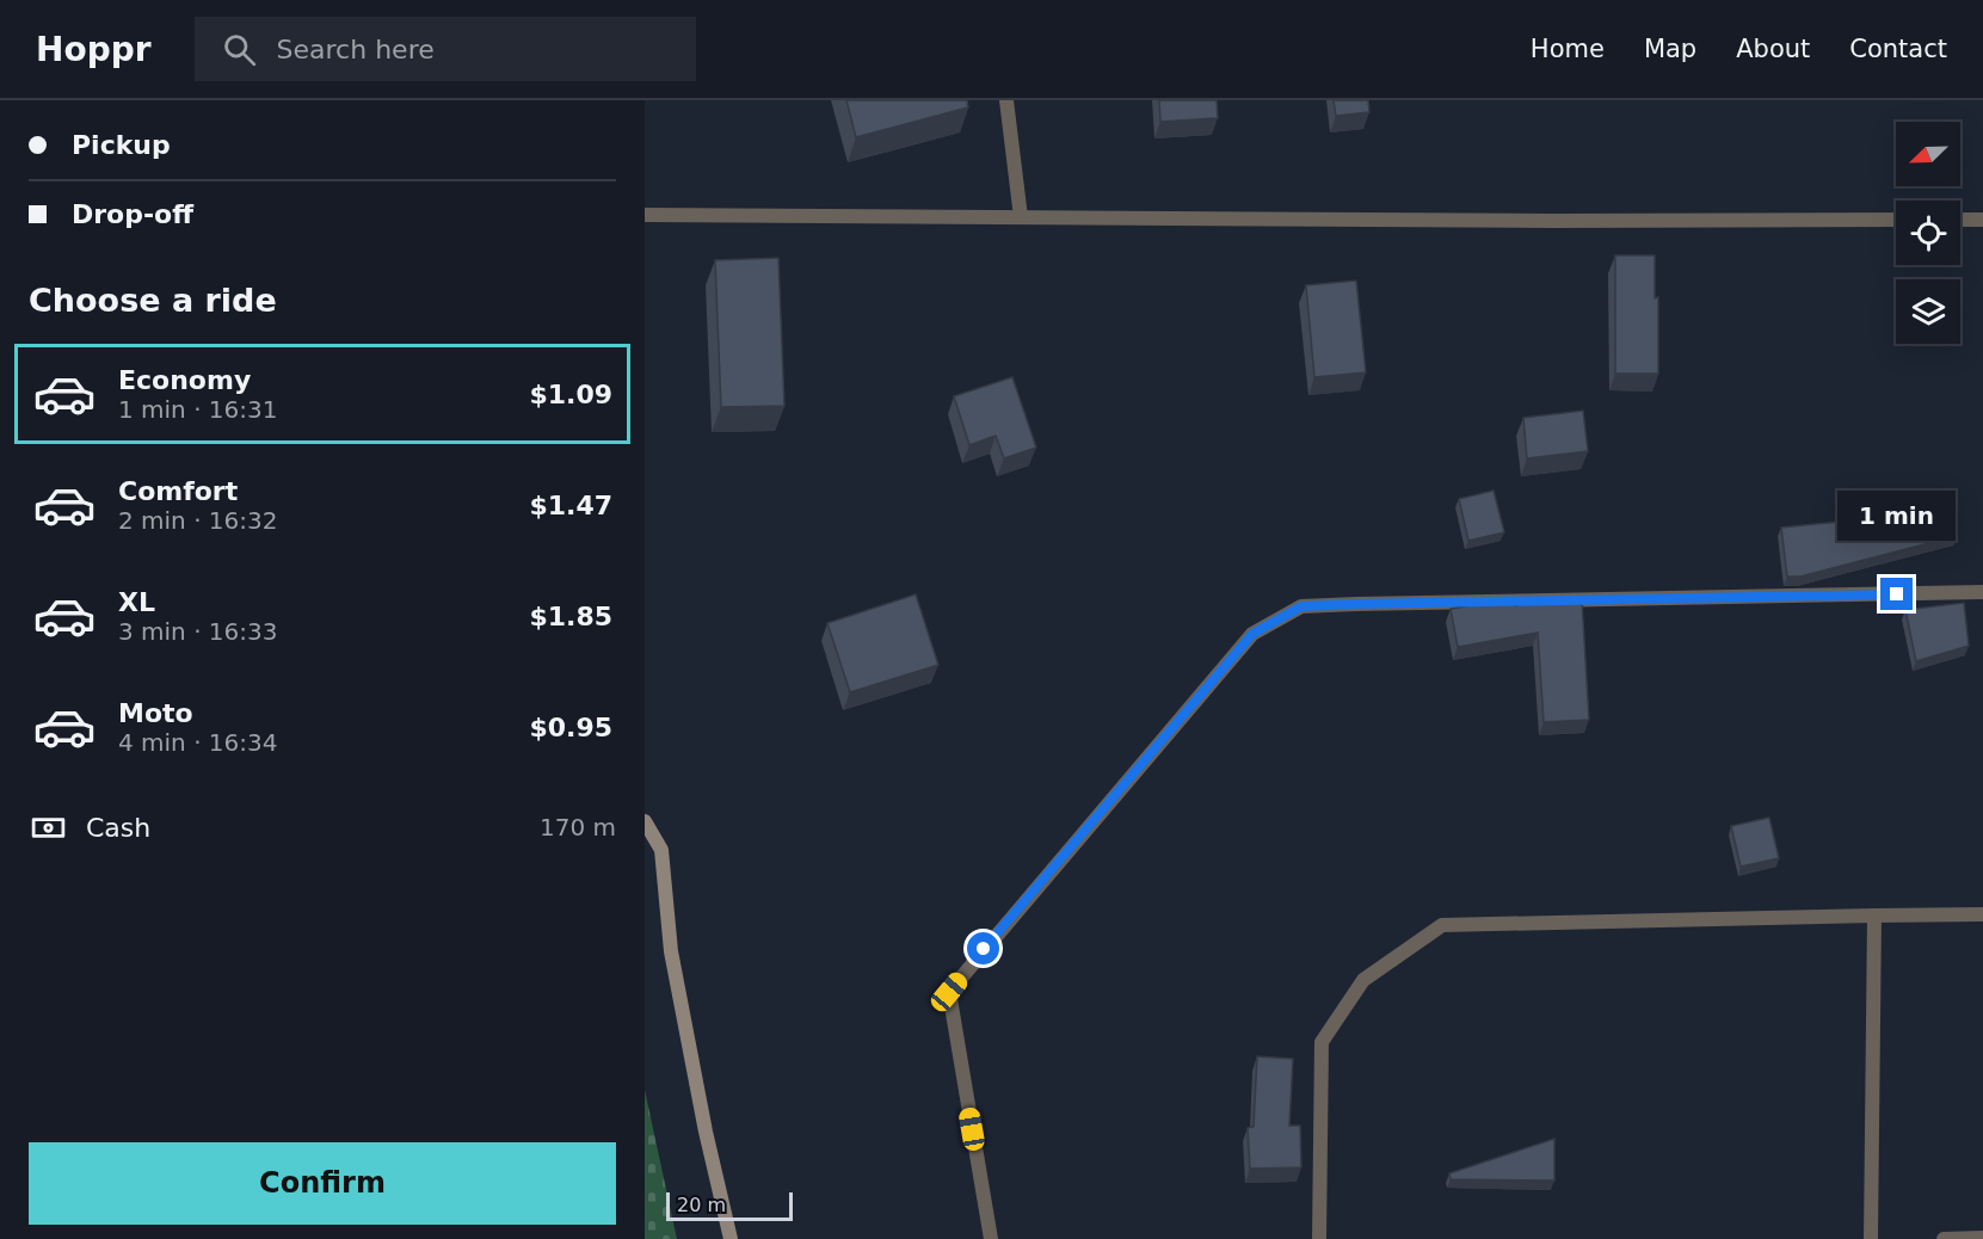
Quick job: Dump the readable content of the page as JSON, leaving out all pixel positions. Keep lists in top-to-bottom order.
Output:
{
  "scale_bar": "20 m",
  "north": "bottom left",
  "page": {
    "header": "Hoppr",
    "search": "Search here",
    "nav": [
      "Home",
      "Map",
      "About",
      "Contact"
    ],
    "banner": ["Pickup", "Drop-off"],
    "heading": "Choose a ride",
    "list": [
      {
        "name": "Economy",
        "note": "1 min · 16:31",
        "value": "$1.09"
      },
      {
        "name": "Comfort",
        "note": "2 min · 16:32",
        "value": "$1.47"
      },
      {
        "name": "XL",
        "note": "3 min · 16:33",
        "value": "$1.85"
      },
      {
        "name": "Moto",
        "note": "4 min · 16:34",
        "value": "$0.95"
      }
    ],
    "bubble": "1 min",
    "pay": ["Cash", "170 m"],
    "buttons": "Confirm",
    "scale": "20 m"
  }
}
